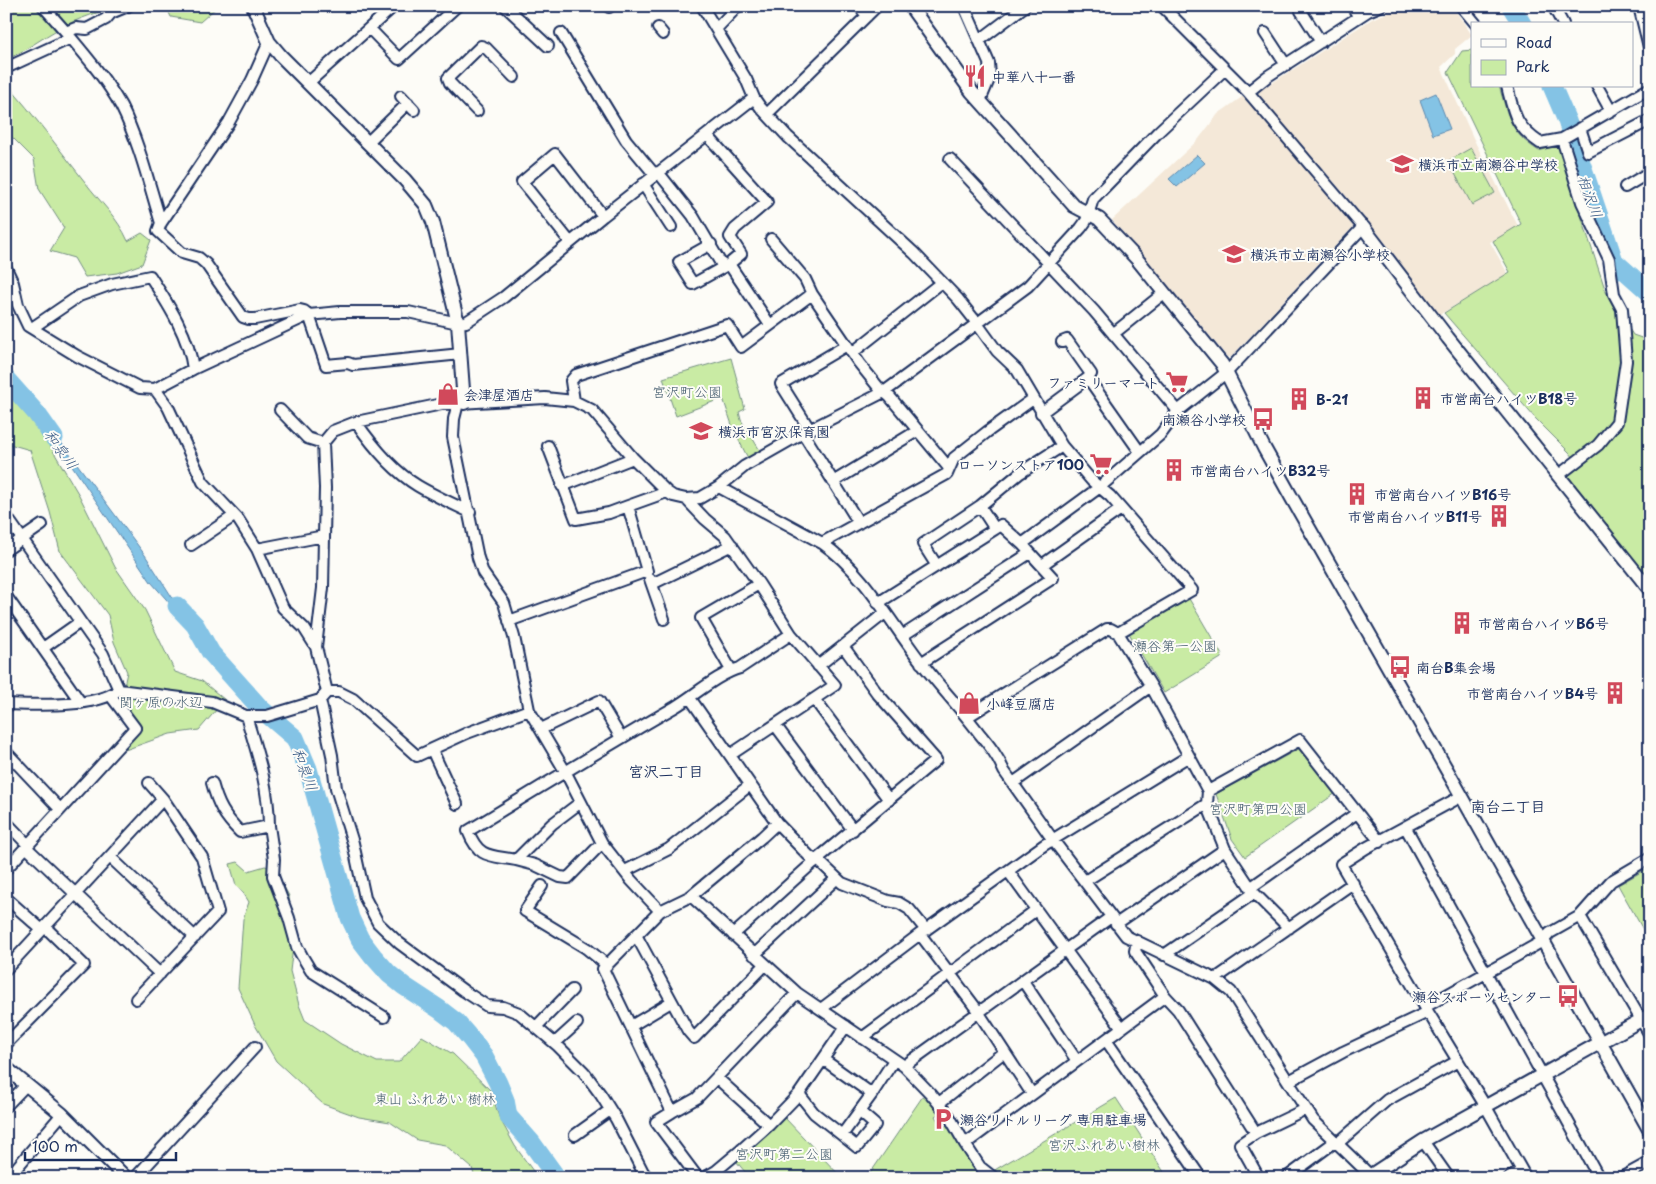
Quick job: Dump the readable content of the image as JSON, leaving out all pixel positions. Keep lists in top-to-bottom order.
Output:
{
  "districts": ["宮沢二丁目", "南台二丁目"],
  "water": ["相沢川", "和泉川"],
  "parks": [
    "宮沢町公園",
    "瀬谷第一公園",
    "関ヶ原の水辺",
    "宮沢町第四公園",
    "東山 ふれあい 樹林",
    "宮沢ふれあい樹林",
    "宮沢町第二公園"
  ],
  "places": {
    "restaurant": ["中華八十一番"],
    "school or university": ["横浜市立南瀬谷中学校", "横浜市立南瀬谷小学校", "横浜市宮沢保育園"],
    "supermarket": ["ファミリーマート", "ローソンストア100"],
    "shop": ["会津屋酒店", "小峰豆腐店"],
    "building": [
      "市営南台ハイツB18号",
      "B-21",
      "市営南台ハイツB32号",
      "市営南台ハイツB16号",
      "市営南台ハイツB11号",
      "市営南台ハイツB6号",
      "市営南台ハイツB4号"
    ],
    "bus stop": ["南瀬谷小学校", "南台B集会場", "瀬谷スポーツセンター"],
    "parking": ["瀬谷リトルリーグ 専用駐車場"]
  },
  "legend": ["Road", "Park"],
  "scale_bar": "100 m"
}
